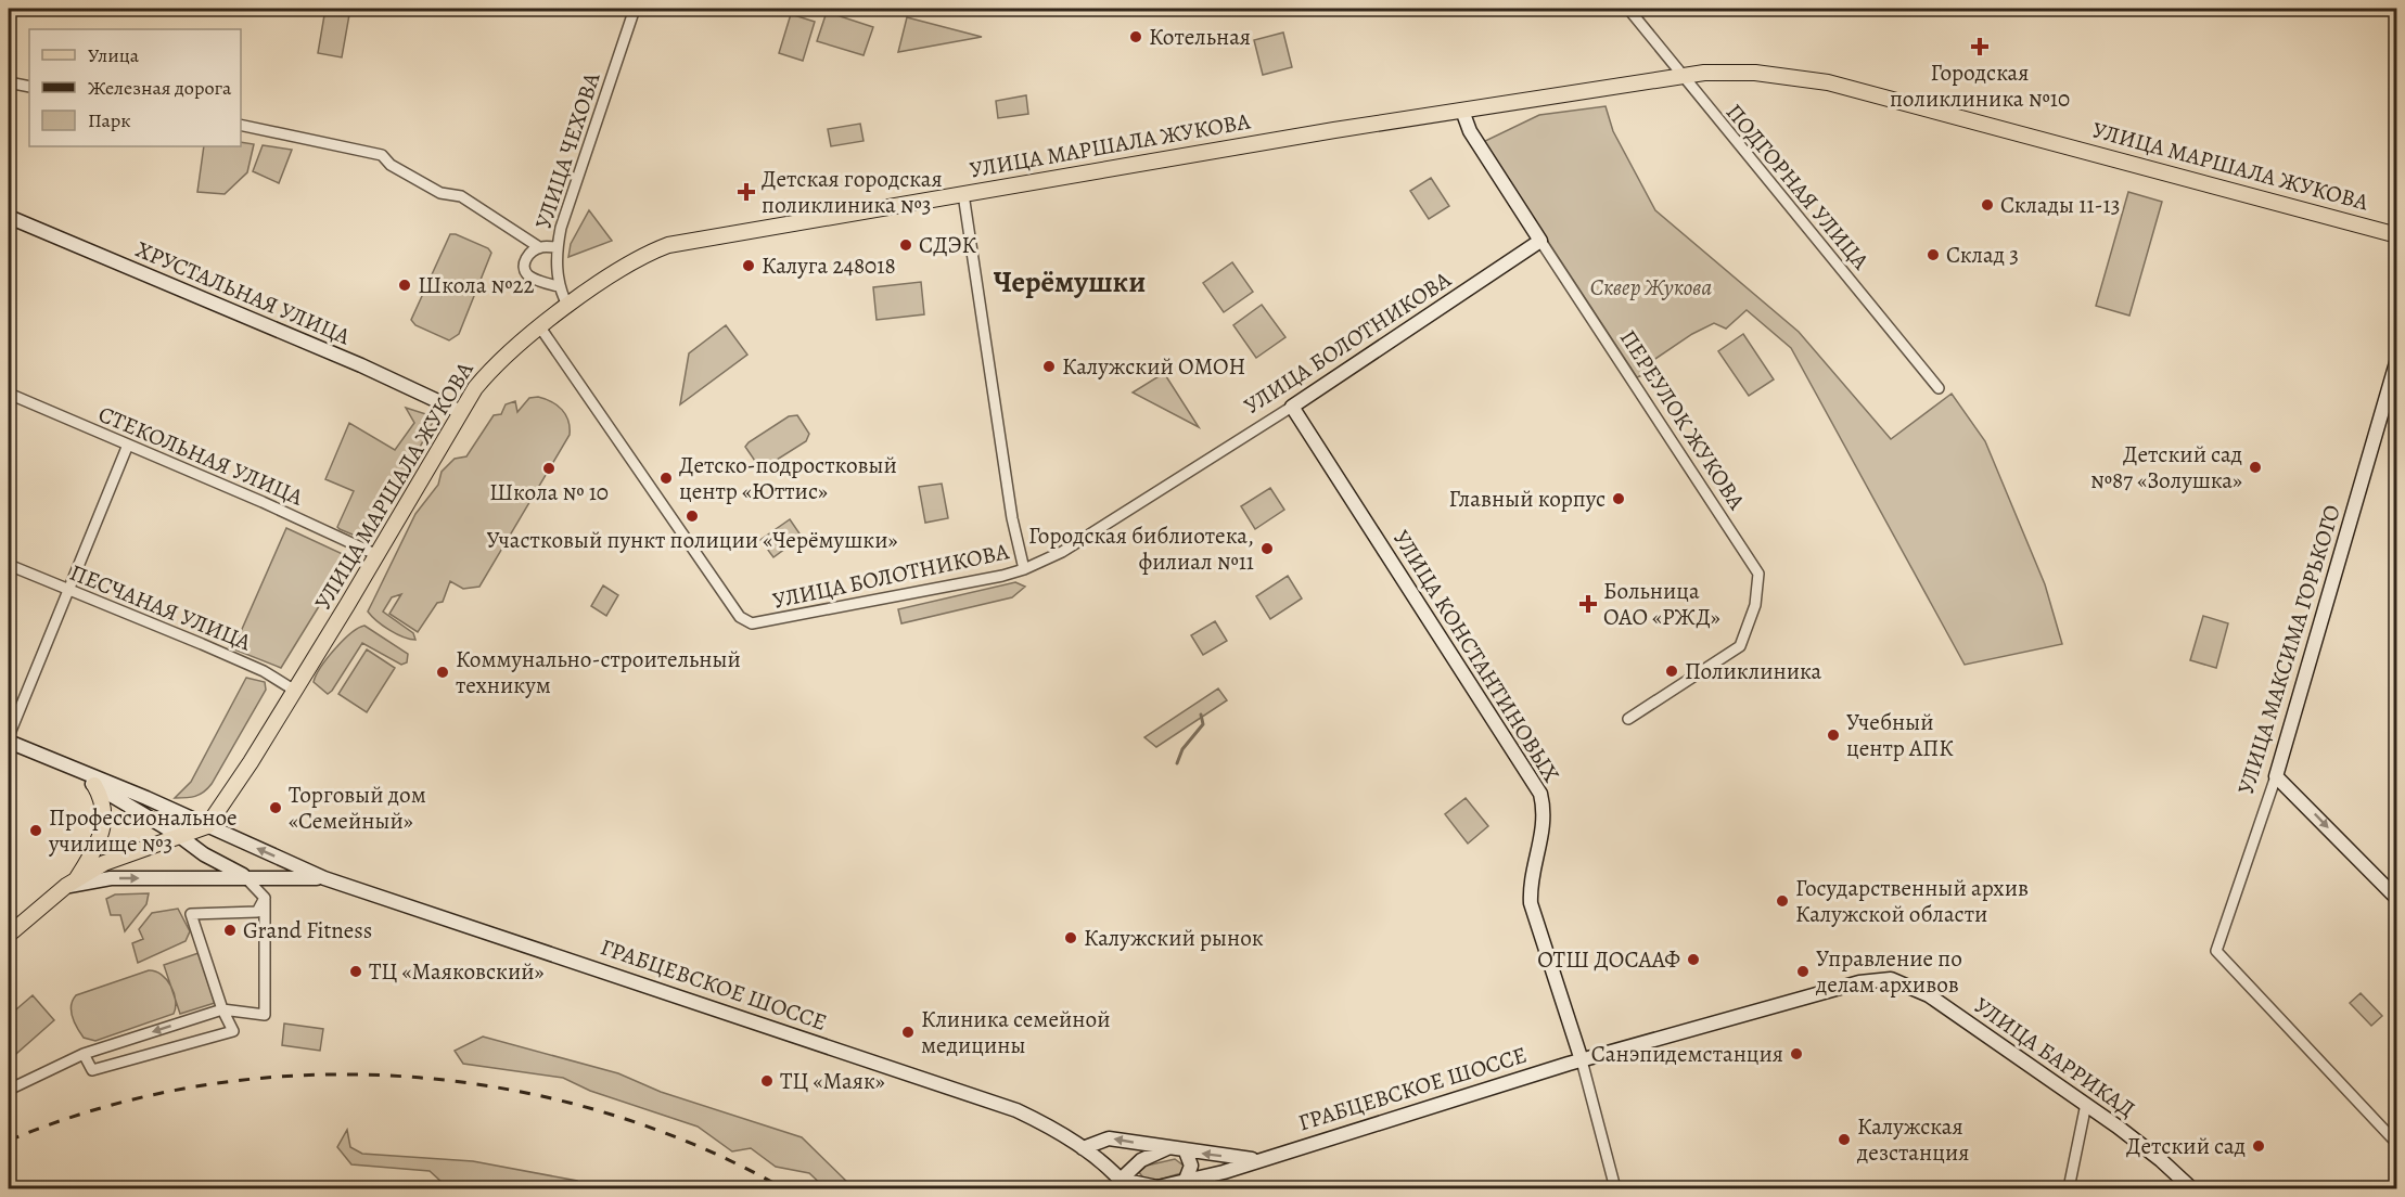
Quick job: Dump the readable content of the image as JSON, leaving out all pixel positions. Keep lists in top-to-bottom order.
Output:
{
  "streets": {
    "main road": ["УЛИЦА МАРШАЛА ЖУКОВА"],
    "street": [
      "УЛИЦА ЧЕХОВА",
      "ПОДГОРНАЯ УЛИЦА",
      "ХРУСТАЛЬНАЯ УЛИЦА",
      "УЛИЦА БОЛОТНИКОВА",
      "ПЕРЕУЛОК ЖУКОВА",
      "СТЕКОЛЬНАЯ УЛИЦА",
      "ПЕСЧАНАЯ УЛИЦА",
      "УЛИЦА МАКСИМА ГОРЬКОГО",
      "УЛИЦА КОНСТАНТИНОВЫХ",
      "ГРАБЦЕВСКОЕ ШОССЕ",
      "УЛИЦА БАРРИКАД"
    ]
  },
  "crossings": [
    ["УЛИЦА МАРШАЛА ЖУКОВА", "УЛИЦА ЧЕХОВА"],
    ["УЛИЦА МАРШАЛА ЖУКОВА", "ПОДГОРНАЯ УЛИЦА"],
    ["УЛИЦА МАРШАЛА ЖУКОВА", "ХРУСТАЛЬНАЯ УЛИЦА"],
    ["УЛИЦА МАРШАЛА ЖУКОВА", "УЛИЦА БОЛОТНИКОВА"],
    ["УЛИЦА МАРШАЛА ЖУКОВА", "ПЕРЕУЛОК ЖУКОВА"],
    ["УЛИЦА МАРШАЛА ЖУКОВА", "СТЕКОЛЬНАЯ УЛИЦА"],
    ["УЛИЦА МАРШАЛА ЖУКОВА", "ПЕСЧАНАЯ УЛИЦА"],
    ["УЛИЦА БОЛОТНИКОВА", "ПЕРЕУЛОК ЖУКОВА"],
    ["УЛИЦА БОЛОТНИКОВА", "УЛИЦА КОНСТАНТИНОВЫХ"],
    ["УЛИЦА КОНСТАНТИНОВЫХ", "ГРАБЦЕВСКОЕ ШОССЕ"],
    ["УЛИЦА КОНСТАНТИНОВЫХ", "УЛИЦА БАРРИКАД"],
    ["ГРАБЦЕВСКОЕ ШОССЕ", "УЛИЦА БАРРИКАД"]
  ],
  "districts": ["Черёмушки"],
  "parks": ["Сквер Жукова"],
  "places": {
    "other": [
      "Котельная",
      "Склады 11-13",
      "СДЭК",
      "Склад 3",
      "Калуга 248018",
      "Школа №22",
      "Калужский ОМОН",
      "Детский сад №87 «Золушка»",
      "Школа № 10",
      "Детско-подростковый центр «Юттис»",
      "Главный корпус",
      "Участковый пункт полиции «Черёмушки»",
      "Городская библиотека, филиал №11",
      "Поликлиника",
      "Коммунально-строительный техникум",
      "Учебный центр АПК",
      "Торговый дом «Семейный»",
      "Профессиональное училище №3",
      "Государственный архив Калужской области",
      "Grand Fitness",
      "Калужский рынок",
      "ОТШ ДОСААФ",
      "ТЦ «Маяковский»",
      "Управление по делам архивов",
      "Клиника семейной медицины",
      "Санэпидемстанция",
      "ТЦ «Маяк»",
      "Калужская дезстанция",
      "Детский сад"
    ],
    "health": ["Городская поликлиника №10", "Детская городская поликлиника №3", "Больница ОАО «РЖД»"]
  },
  "legend": ["Улица", "Железная дорога", "Парк"]
}
